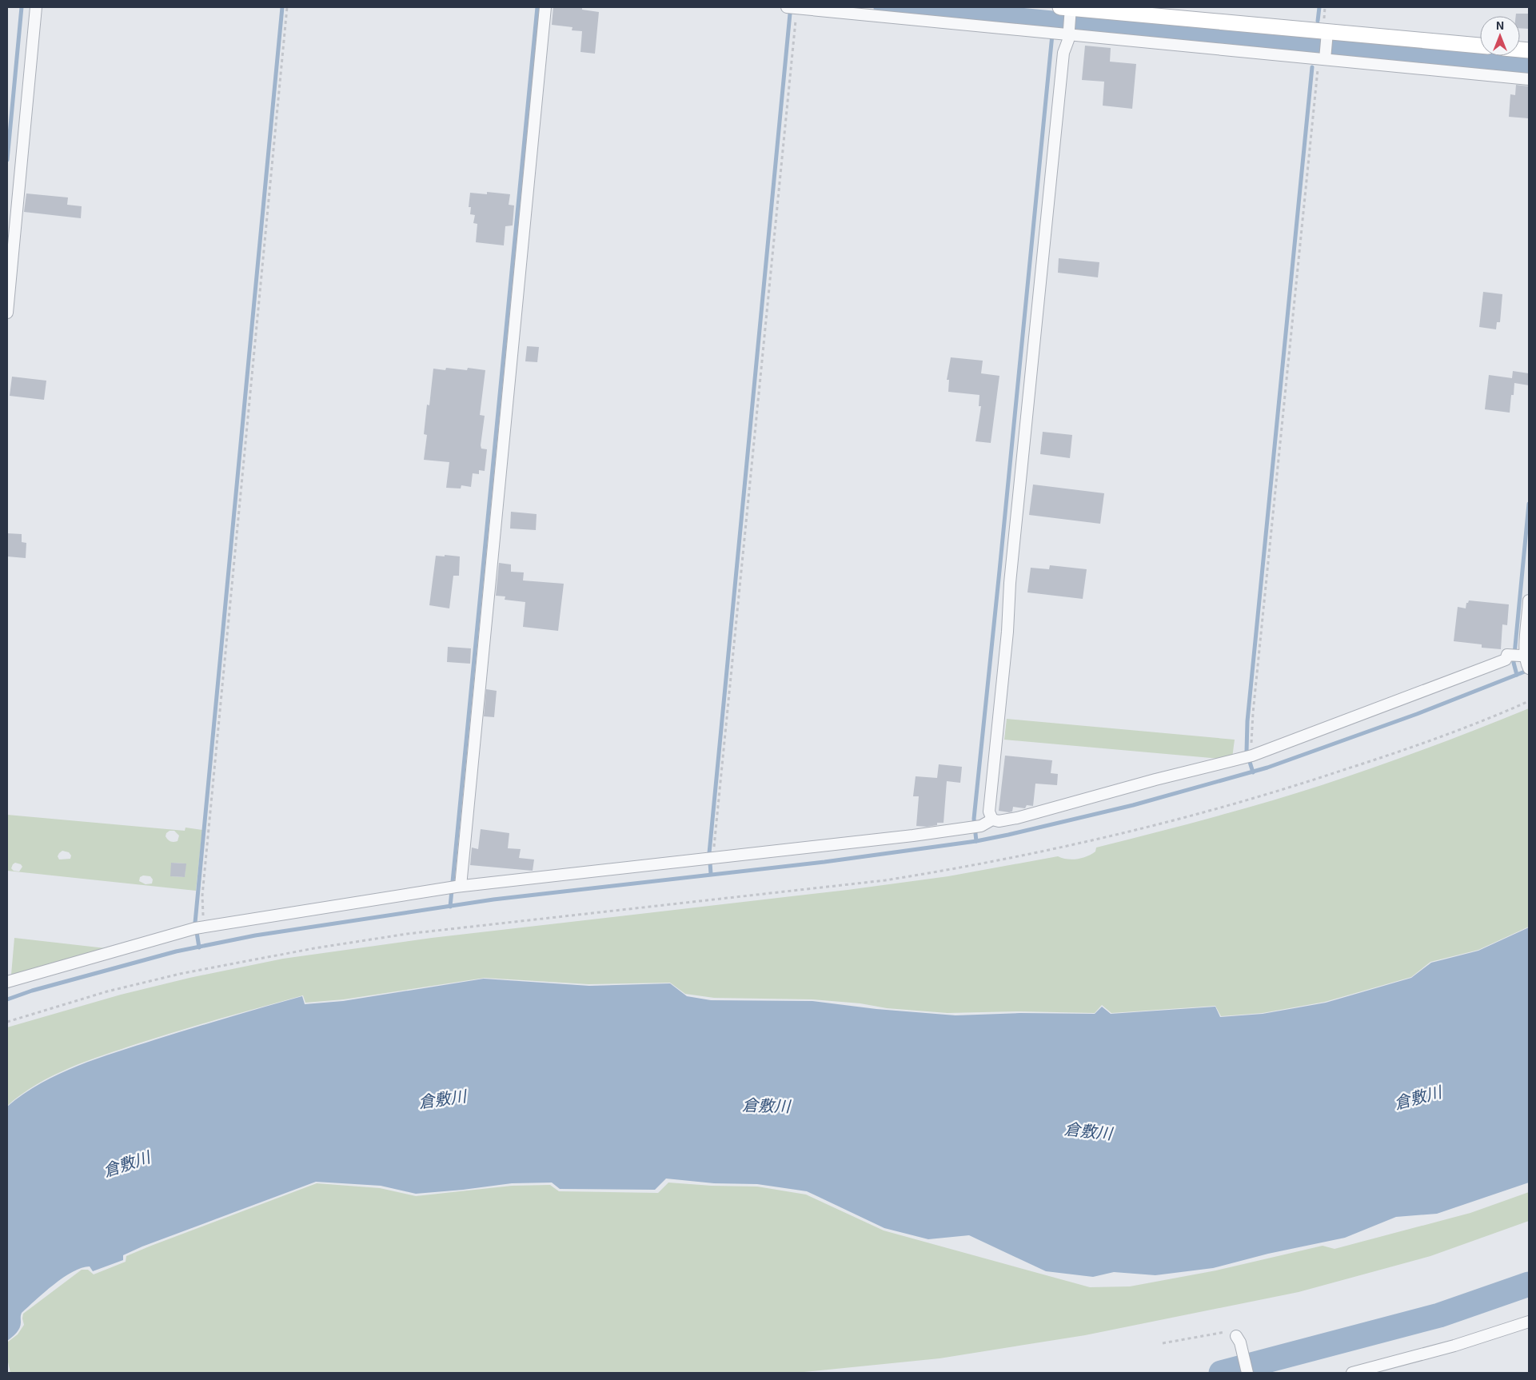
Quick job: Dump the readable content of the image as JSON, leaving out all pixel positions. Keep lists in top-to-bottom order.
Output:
{
  "water": ["倉敷川"],
  "north": "top"
}
